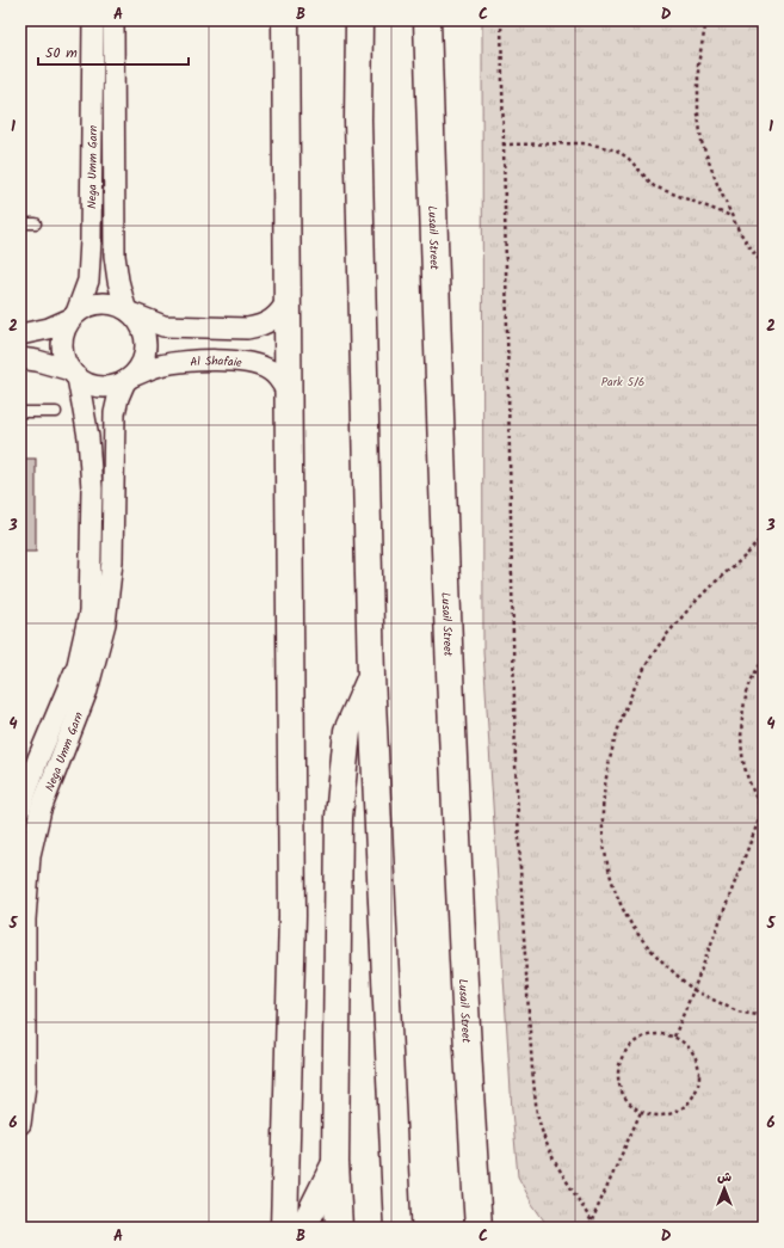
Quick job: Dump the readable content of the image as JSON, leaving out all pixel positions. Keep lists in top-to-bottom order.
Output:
{
  "streets": {
    "highway": ["Lusail Street"],
    "street": ["Nega Umm Garn", "Al Shafaie"]
  },
  "crossings": [
    ["Nega Umm Garn", "Al Shafaie"]
  ],
  "parks": ["Park 5/6"],
  "scale_bar": "50 m",
  "north": "top",
  "grid": {
    "columns": [
      "A",
      "B",
      "C",
      "D"
    ],
    "rows": [
      "1",
      "2",
      "3",
      "4",
      "5",
      "6"
    ]
  }
}
